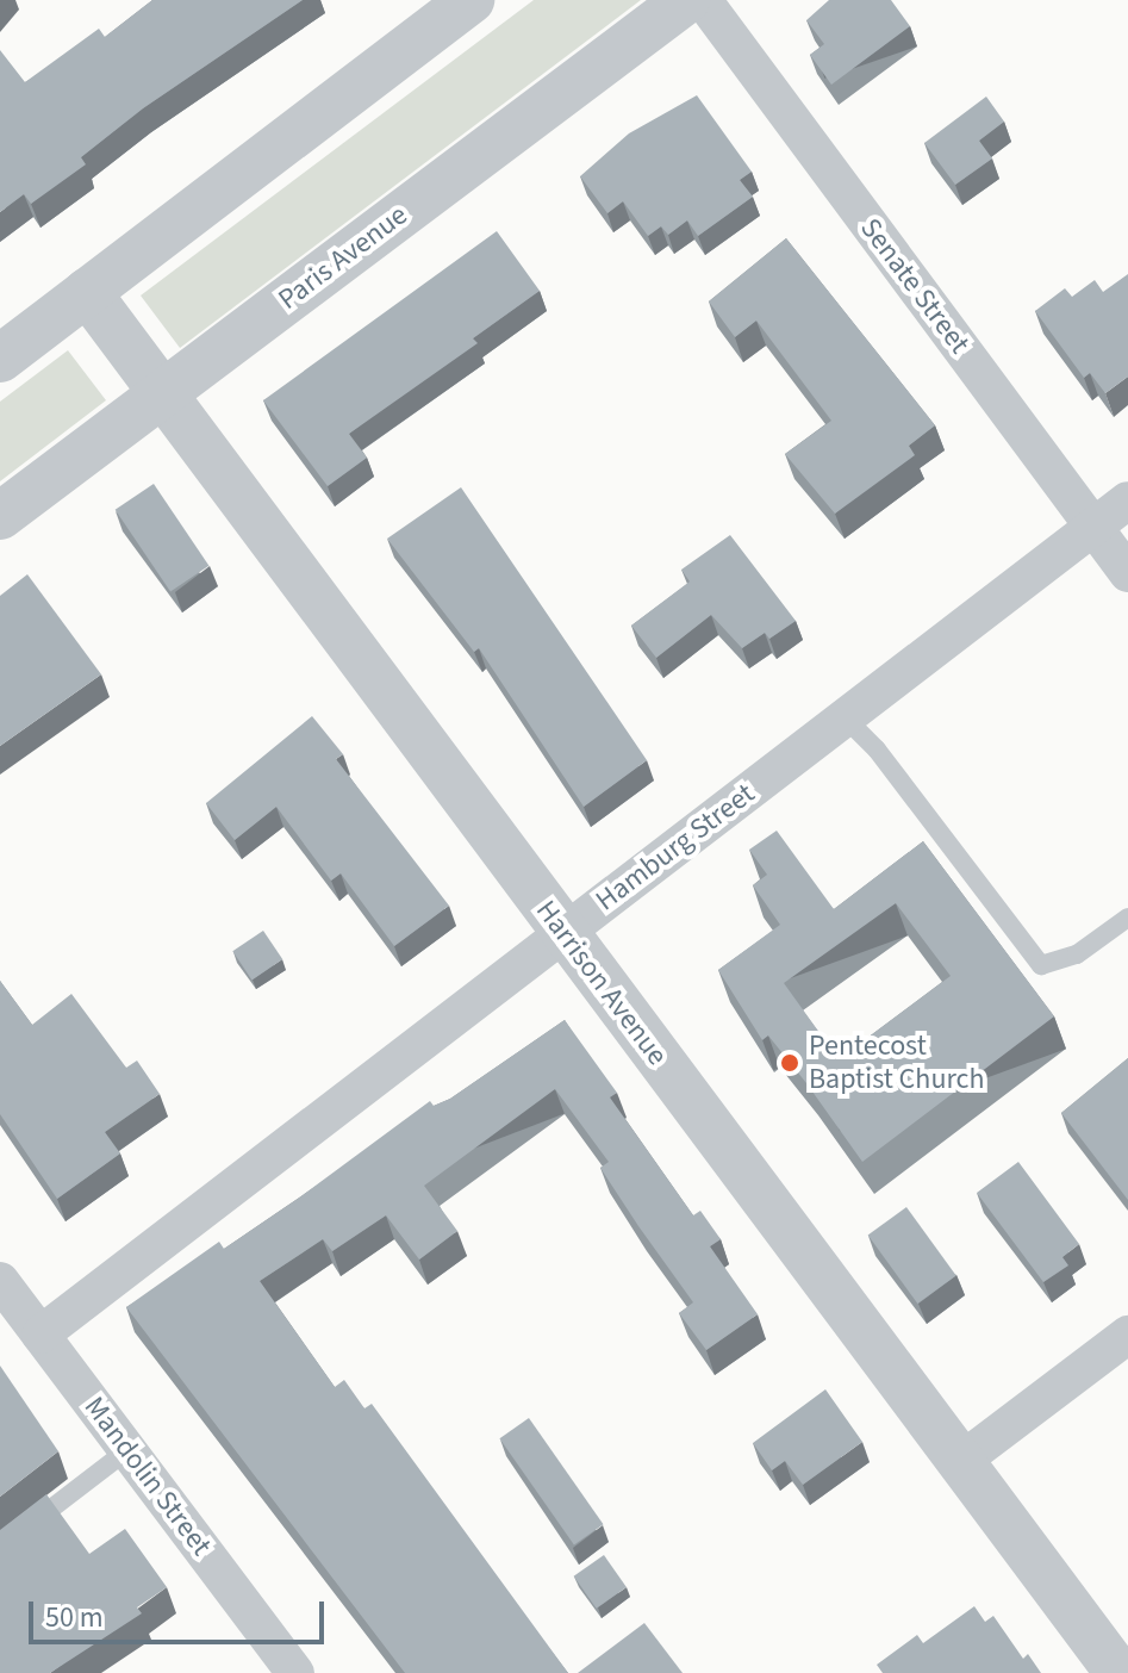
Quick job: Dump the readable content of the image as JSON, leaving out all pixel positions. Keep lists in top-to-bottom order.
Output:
{
  "streets": {
    "street": [
      "Paris Avenue",
      "Senate Street",
      "Hamburg Street",
      "Harrison Avenue",
      "Mandolin Street"
    ]
  },
  "crossings": [
    ["Paris Avenue", "Harrison Avenue"],
    ["Senate Street", "Hamburg Street"],
    ["Hamburg Street", "Harrison Avenue"],
    ["Hamburg Street", "Mandolin Street"]
  ],
  "places": ["Pentecost Baptist Church"],
  "scale_bar": "50 m"
}
